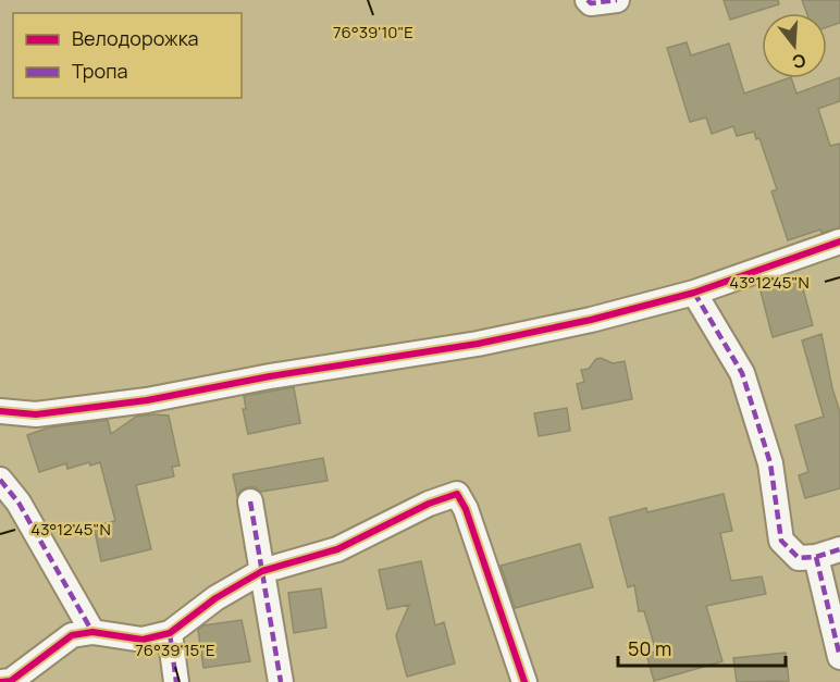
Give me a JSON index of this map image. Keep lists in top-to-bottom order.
{
  "legend": ["Велодорожка", "Тропа"],
  "scale_bar": "50 m",
  "north": "bottom",
  "coordinates": ["76°39'10\"E", "43°12'45\"N", "76°39'15\"E"]
}
